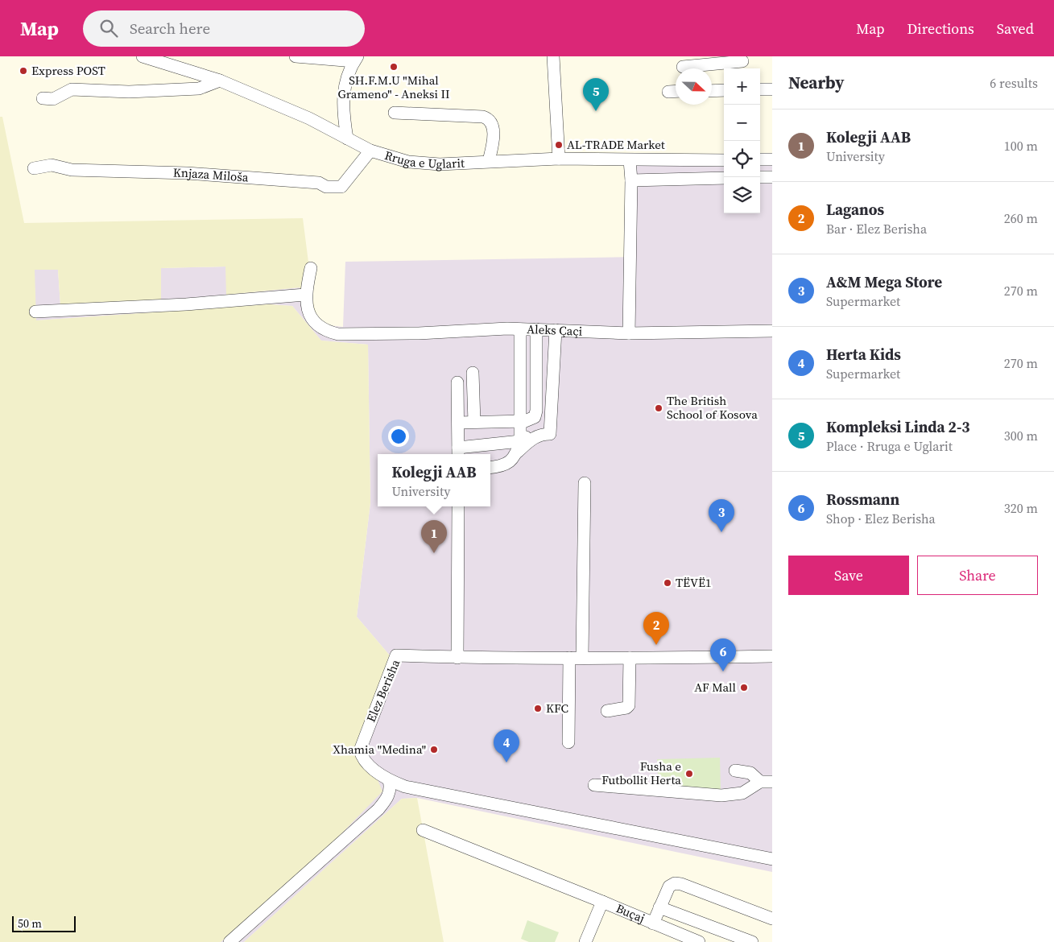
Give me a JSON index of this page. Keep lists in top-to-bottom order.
{
  "streets": {
    "street": [
      "Rruga e Uglarit",
      "Knjaza Miloša",
      "Aleks Çaçi",
      "Elez Berisha",
      "Buçaj"
    ]
  },
  "crossings": [
    ["Rruga e Uglarit", "Knjaza Miloša"]
  ],
  "places": [
    "SH.F.M.U \"Mihal Grameno\" - Aneksi II",
    "Express POST",
    "AL-TRADE Market",
    "The British School of Kosova",
    "TËVË1",
    "AF Mall",
    "KFC",
    "Xhamia \"Medina\"",
    "Fusha e Futbollit Herta"
  ],
  "scale_bar": "50 m",
  "north": "right",
  "page": {
    "header": "Map",
    "search": "Search here",
    "nav": ["Map", "Directions", "Saved"],
    "heading": ["Nearby", "6 results"],
    "map_buttons": ["+", "−"],
    "pins": [
      "5",
      "3",
      "1",
      "2",
      "6",
      "4"
    ],
    "list": [
      {
        "mark": "1",
        "name": "Kolegji AAB",
        "note": "University",
        "value": "100 m"
      },
      {
        "mark": "2",
        "name": "Laganos",
        "note": "Bar · Elez Berisha",
        "value": "260 m"
      },
      {
        "mark": "3",
        "name": "A&M Mega Store",
        "note": "Supermarket",
        "value": "270 m"
      },
      {
        "mark": "4",
        "name": "Herta Kids",
        "note": "Supermarket",
        "value": "270 m"
      },
      {
        "mark": "5",
        "name": "Kompleksi Linda 2-3",
        "note": "Place · Rruga e Uglarit",
        "value": "300 m"
      },
      {
        "mark": "6",
        "name": "Rossmann",
        "note": "Shop · Elez Berisha",
        "value": "320 m"
      }
    ],
    "popup": ["Kolegji AAB", "University"],
    "buttons": ["Save", "Share"],
    "scale": "50 m"
  }
}
